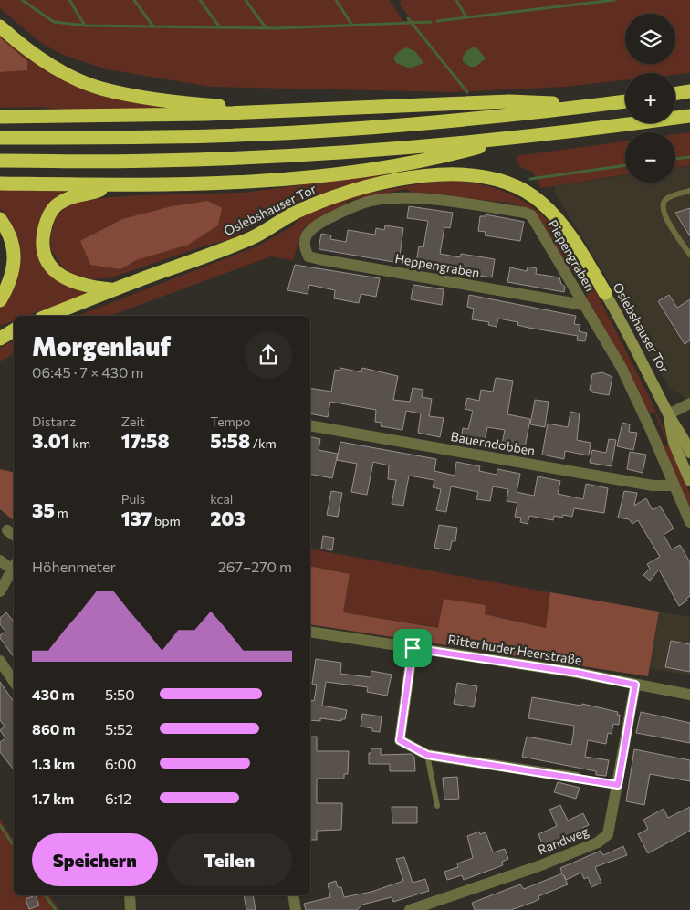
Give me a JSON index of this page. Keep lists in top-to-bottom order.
{
  "streets": {
    "highway": ["Oslebshauser Tor"],
    "street": [
      "Piepengraben",
      "Heppengraben",
      "Bauerndobben",
      "Ritterhuder Heerstraße",
      "Randweg"
    ]
  },
  "crossings": [
    ["Piepengraben", "Heppengraben"],
    ["Piepengraben", "Bauerndobben"],
    ["Ritterhuder Heerstraße", "Randweg"]
  ],
  "page": {
    "map_buttons": ["+", "−"],
    "heading": ["Morgenlauf", "06:45 · 7 × 430 m"],
    "stats": [
      ["Distanz", "3.01 km"],
      ["Zeit", "17:58"],
      ["Tempo", "5:58 /km"],
      ["35 m"],
      ["Puls", "137 bpm"],
      ["kcal", "203"]
    ],
    "chart": ["Höhenmeter", "267–270 m"],
    "list": [
      {
        "name": "430 m",
        "note": "5:50"
      },
      {
        "name": "860 m",
        "note": "5:52"
      },
      {
        "name": "1.3 km",
        "note": "6:00"
      },
      {
        "name": "1.7 km",
        "note": "6:12"
      }
    ],
    "buttons": ["Speichern", "Teilen"]
  }
}
